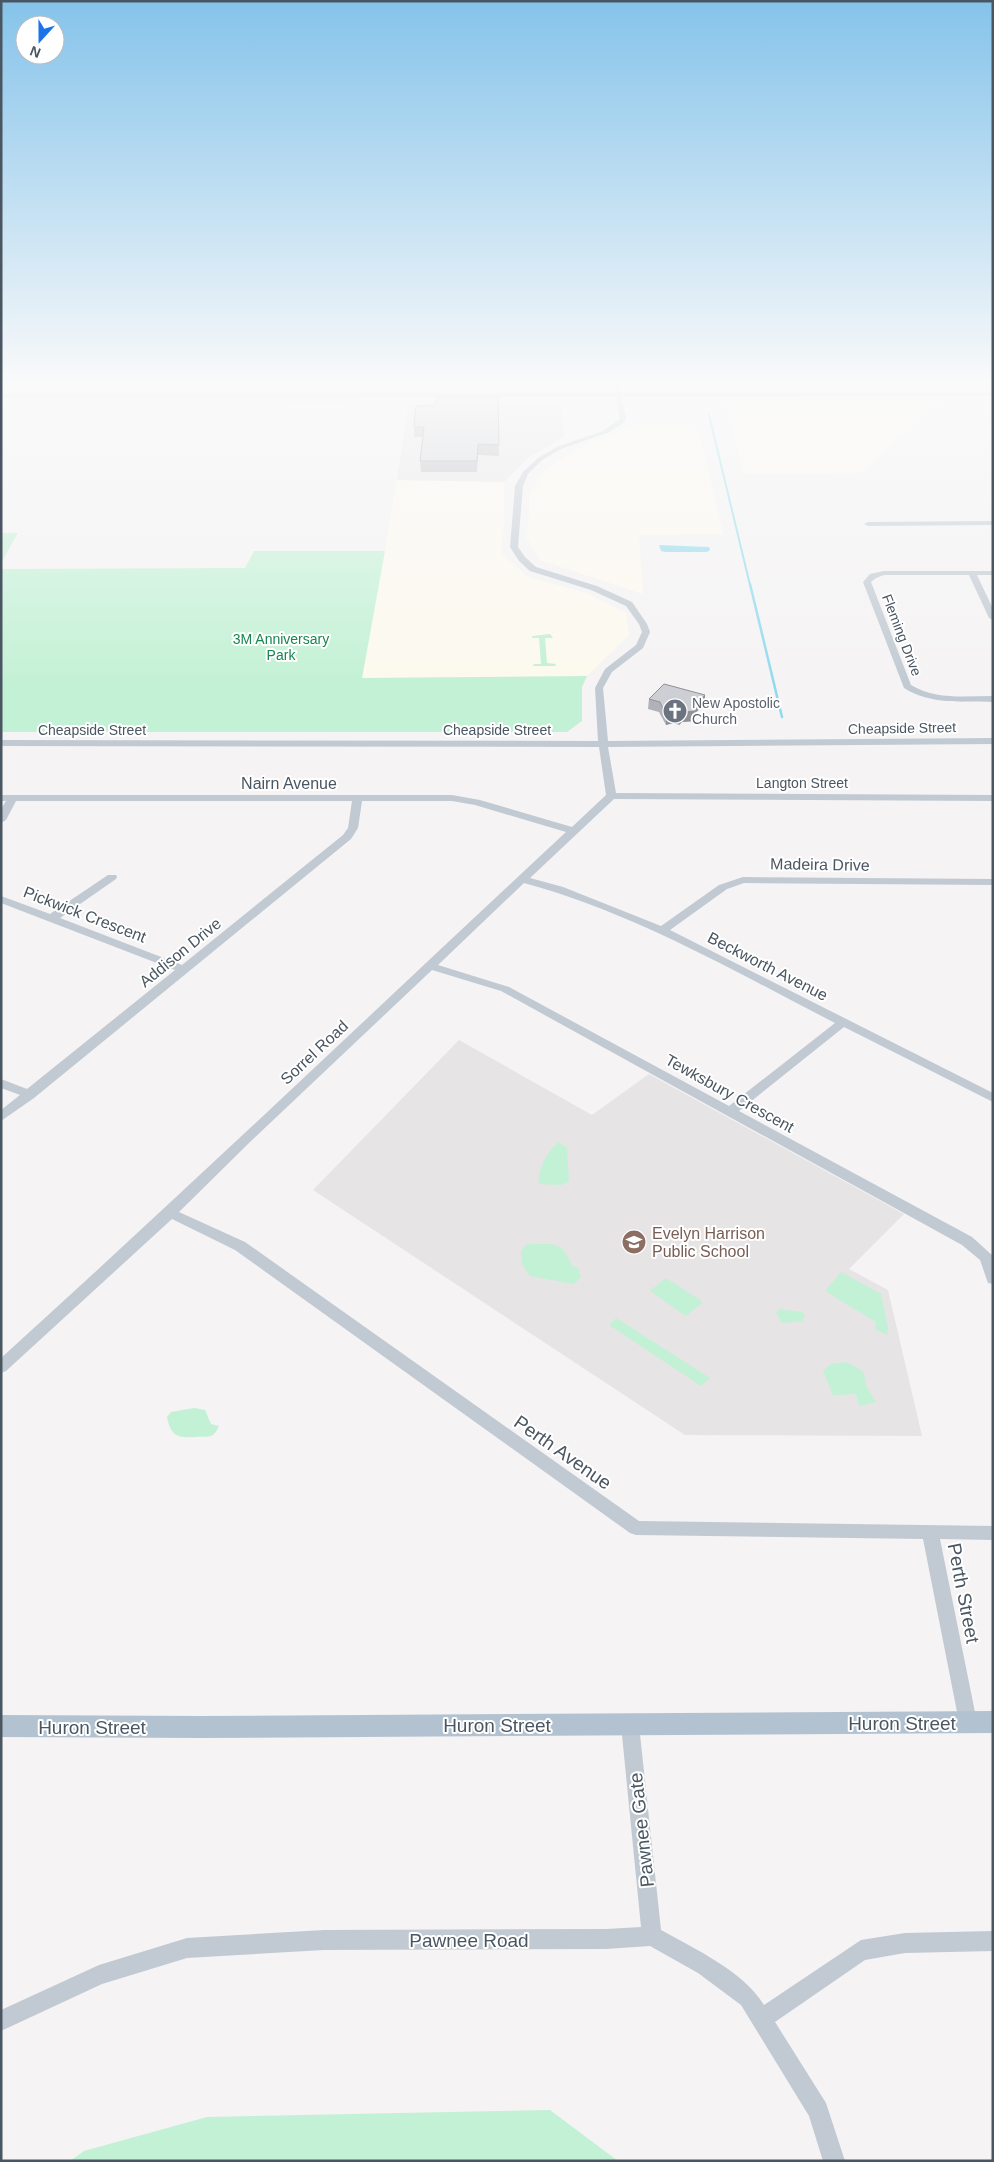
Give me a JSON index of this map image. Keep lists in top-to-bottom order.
{
  "streets": {
    "main road": ["Huron Street"],
    "street": [
      "Fleming Drive",
      "Cheapside Street",
      "Nairn Avenue",
      "Langton Street",
      "Madeira Drive",
      "Pickwick Crescent",
      "Addison Drive",
      "Beckworth Avenue",
      "Sorrel Road",
      "Tewksbury Crescent",
      "Perth Avenue",
      "Perth Street",
      "Pawnee Gate",
      "Pawnee Road"
    ]
  },
  "crossings": [
    ["Nairn Avenue", "Addison Drive"],
    ["Nairn Avenue", "Sorrel Road"],
    ["Langton Street", "Sorrel Road"],
    ["Madeira Drive", "Beckworth Avenue"],
    ["Pickwick Crescent", "Addison Drive"],
    ["Beckworth Avenue", "Sorrel Road"],
    ["Sorrel Road", "Tewksbury Crescent"],
    ["Sorrel Road", "Perth Avenue"],
    ["Perth Avenue", "Perth Street"],
    ["Perth Street", "Huron Street"],
    ["Huron Street", "Pawnee Gate"],
    ["Pawnee Gate", "Pawnee Road"]
  ],
  "parks": ["3M Anniversary Park"],
  "places": {
    "church": ["New Apostolic Church"],
    "school or university": ["Evelyn Harrison Public School"]
  },
  "north": "bottom"
}
